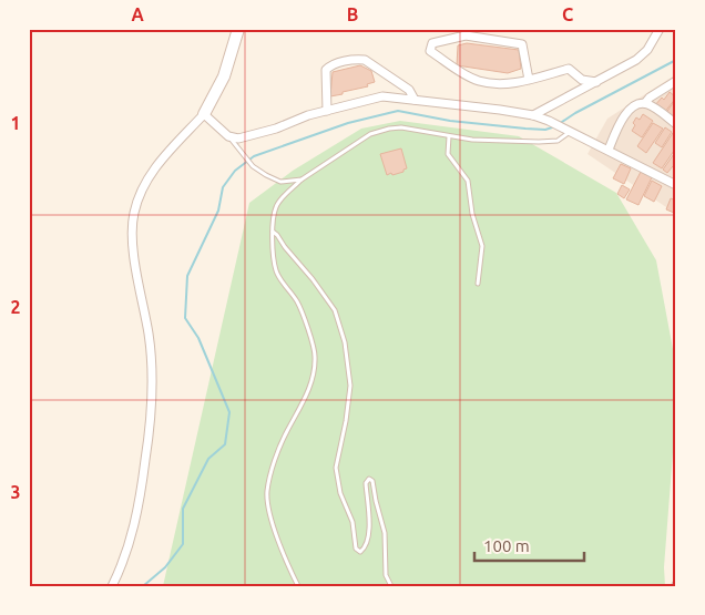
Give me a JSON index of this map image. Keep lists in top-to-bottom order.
{
  "scale_bar": "100 m",
  "grid": {
    "columns": ["A", "B", "C"],
    "rows": ["1", "2", "3"]
  }
}
